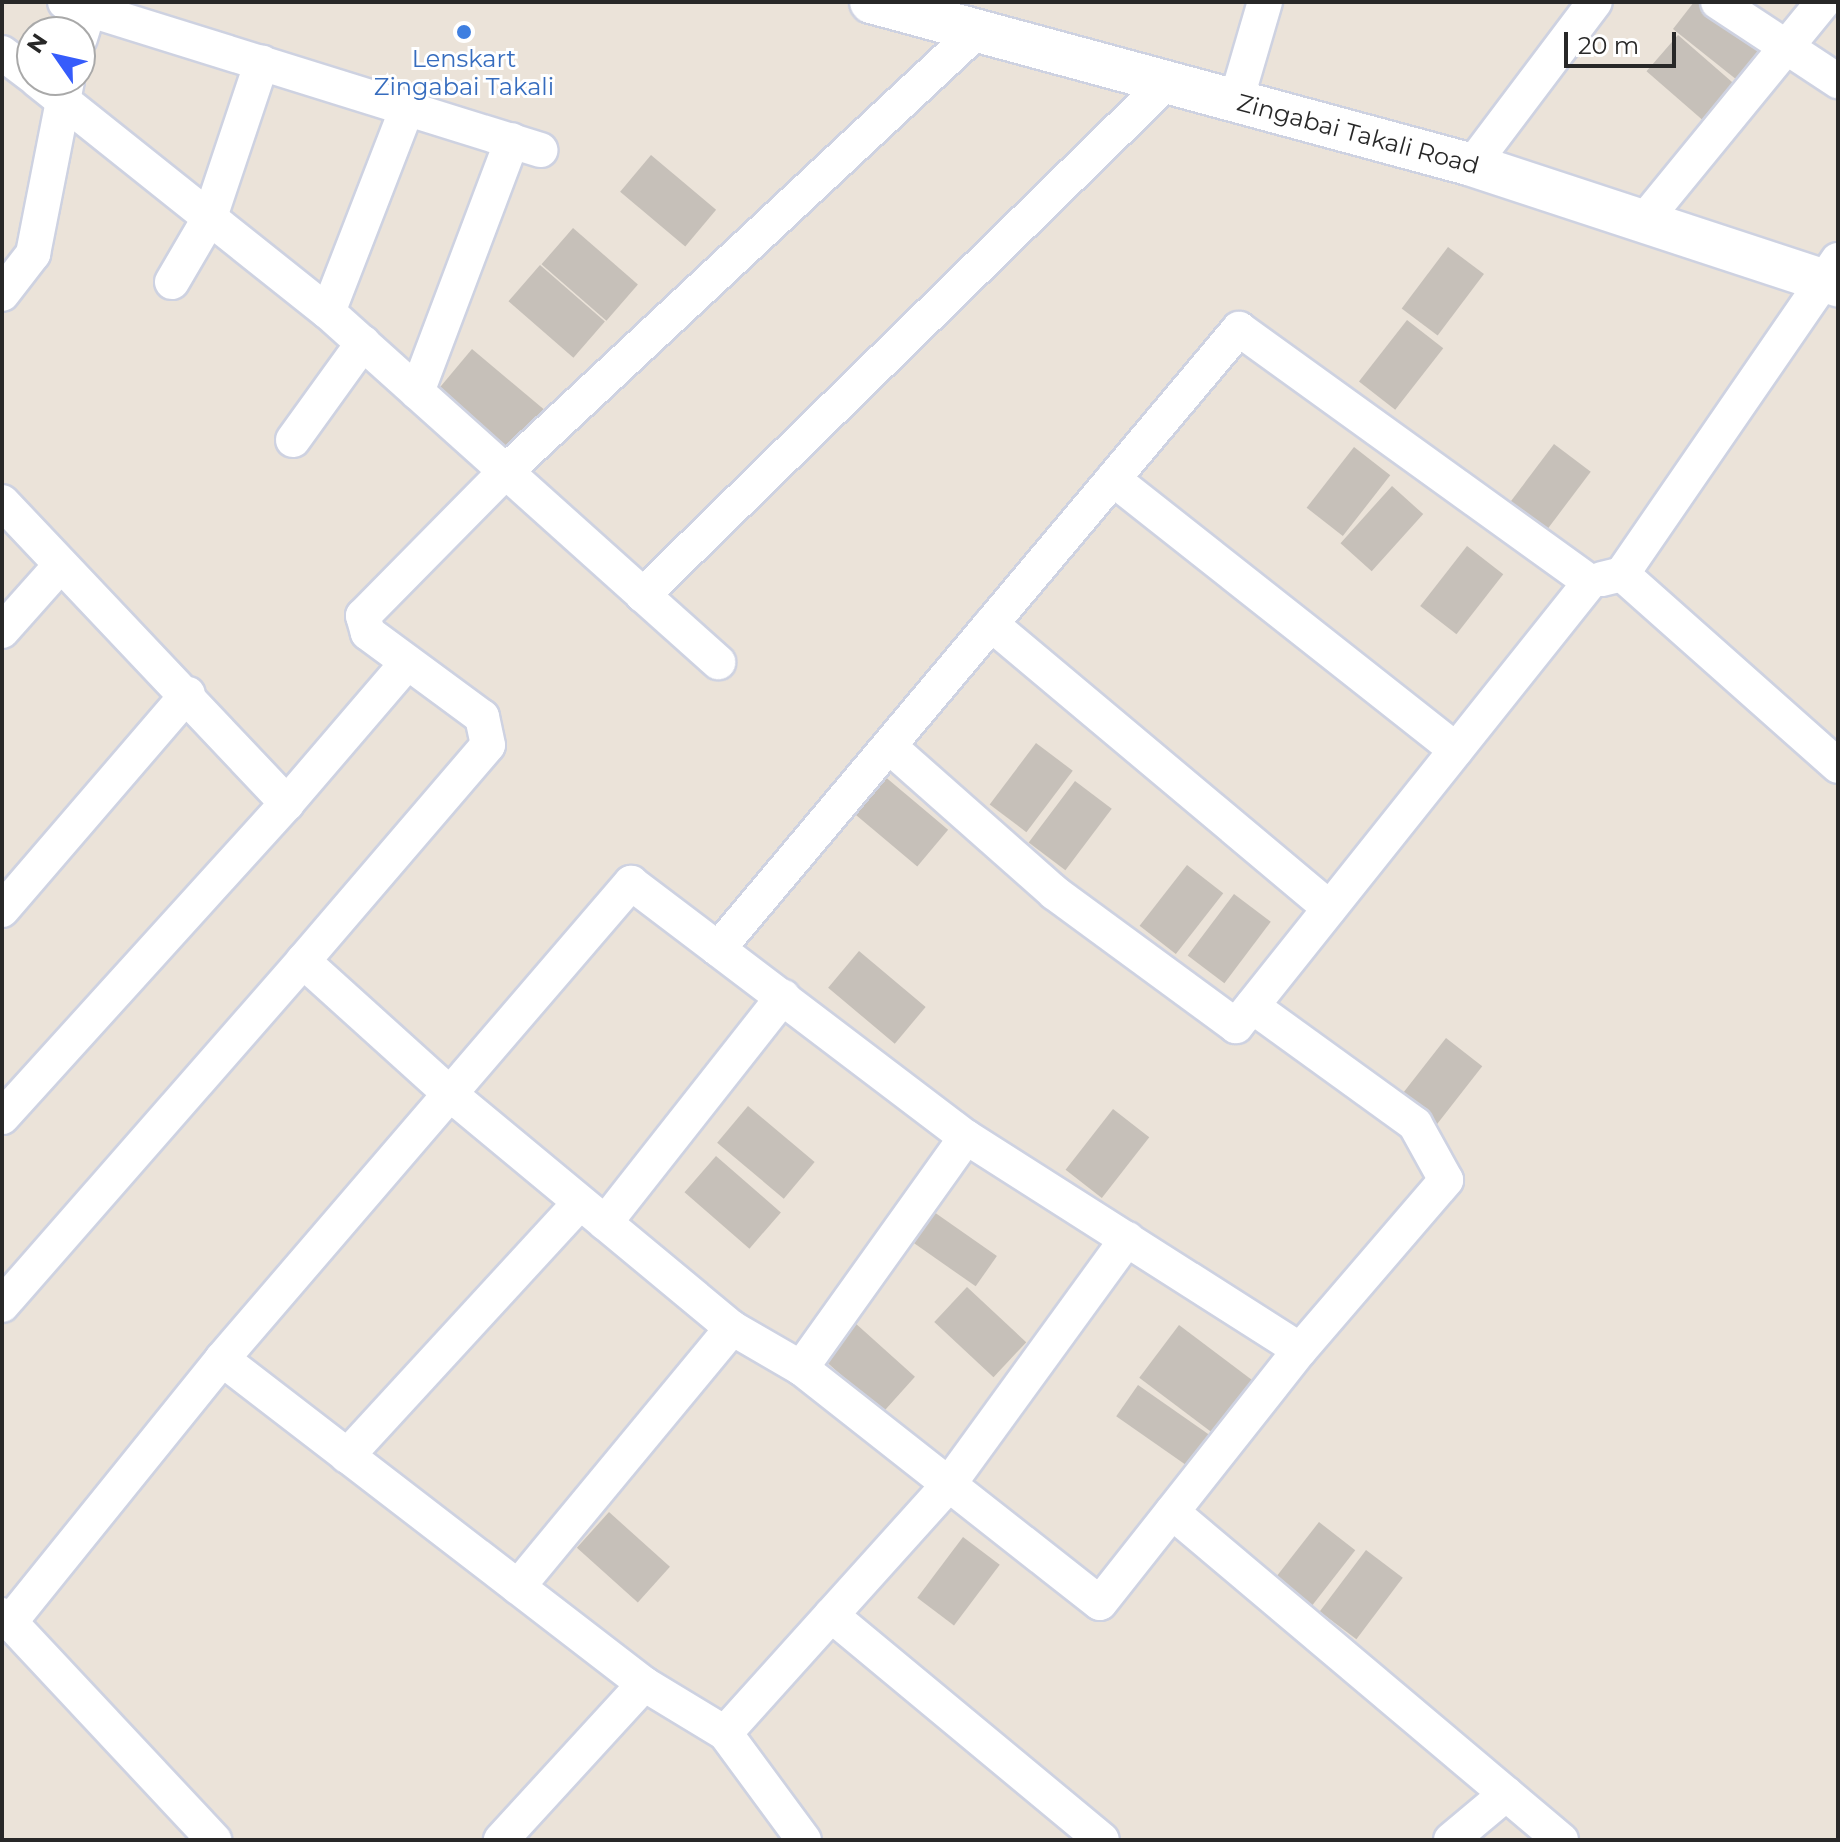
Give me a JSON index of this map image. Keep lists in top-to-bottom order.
{
  "streets": {
    "street": ["Zingabai Takali Road"]
  },
  "places": ["Lenskart Zingabai Takali"],
  "scale_bar": "20 m",
  "north": "top left"
}
